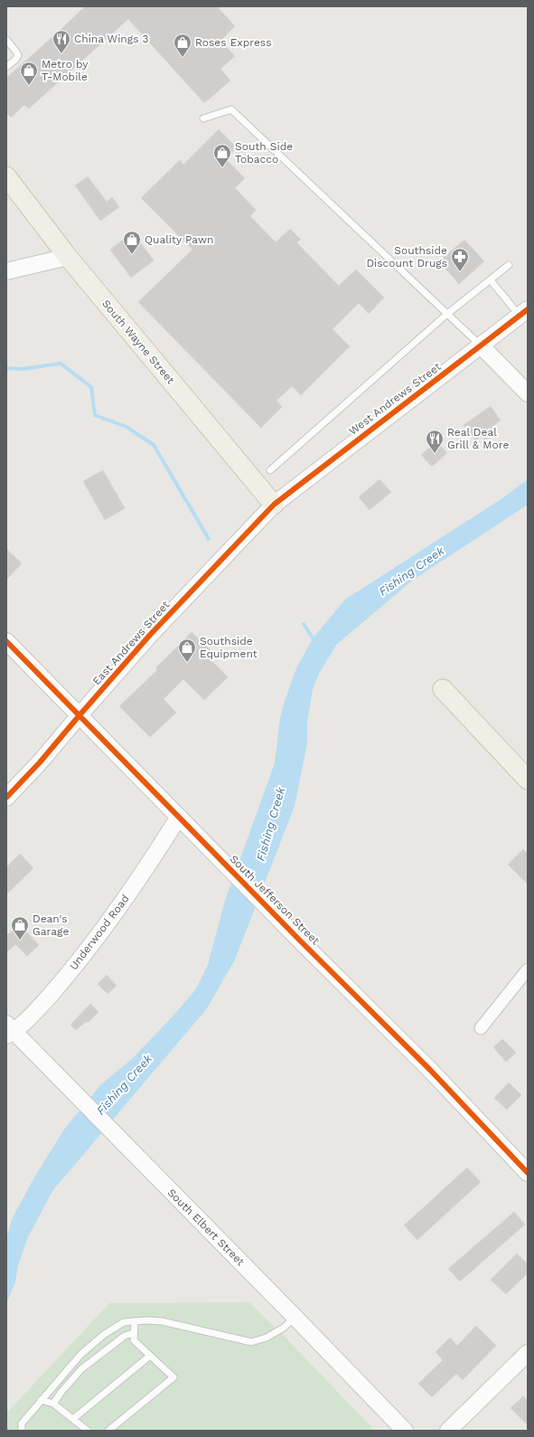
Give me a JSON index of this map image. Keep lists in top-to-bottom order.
{
  "streets": {
    "main road": ["South Wayne Street"],
    "street": [
      "West Andrews Street",
      "East Andrews Street",
      "South Jefferson Street",
      "Underwood Road",
      "South Elbert Street"
    ]
  },
  "crossings": [
    ["South Wayne Street", "West Andrews Street"],
    ["South Wayne Street", "East Andrews Street"],
    ["West Andrews Street", "East Andrews Street"],
    ["East Andrews Street", "South Jefferson Street"],
    ["South Jefferson Street", "Underwood Road"],
    ["Underwood Road", "South Elbert Street"]
  ],
  "water": ["Fishing Creek"],
  "places": {
    "restaurant": ["China Wings 3", "Real Deal Grill & More"],
    "shop": [
      "Roses Express",
      "Metro by T-Mobile",
      "South Side Tobacco",
      "Quality Pawn",
      "Southside Equipment",
      "Dean's Garage"
    ],
    "pharmacy": ["Southside Discount Drugs"]
  }
}
